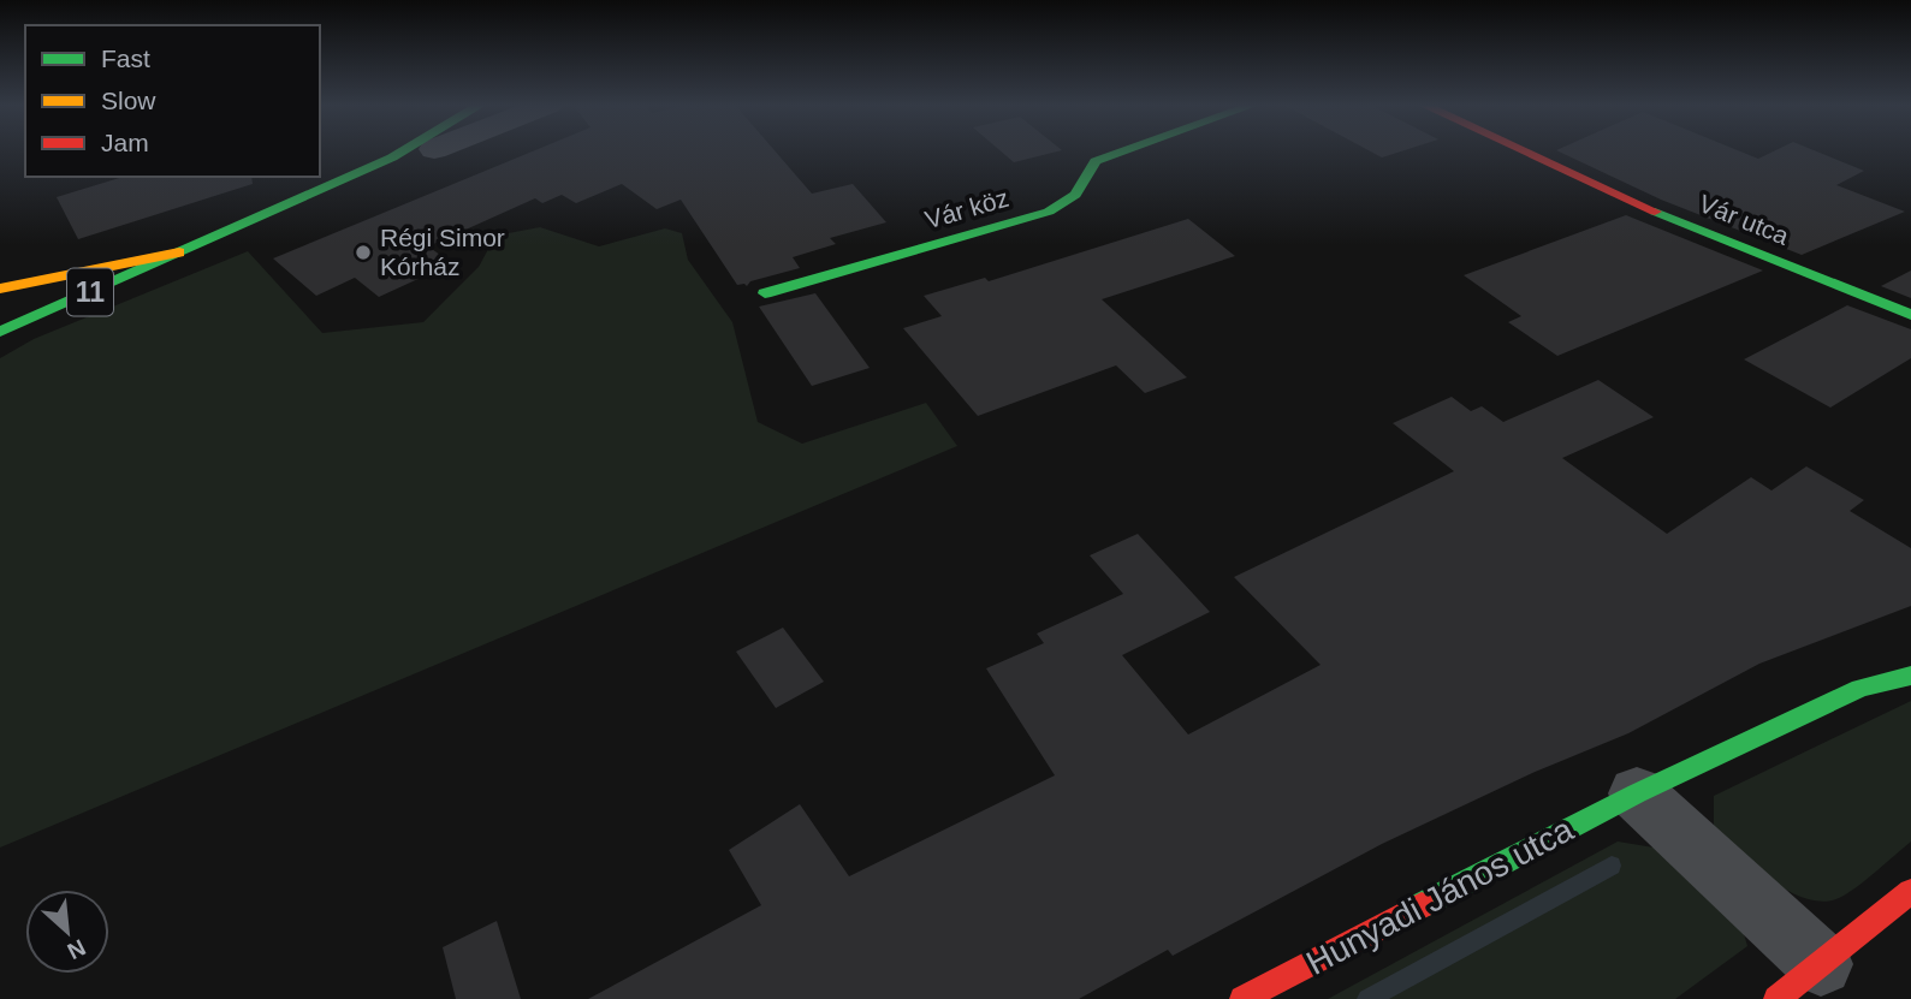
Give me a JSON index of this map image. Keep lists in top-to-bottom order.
{
  "streets": {
    "street": [
      "Vár köz",
      "Vár utca",
      "11",
      "Hunyadi János utca"
    ]
  },
  "places": ["Régi Simor Kórház"],
  "legend": ["Fast", "Slow", "Jam"],
  "north": "bottom right"
}
